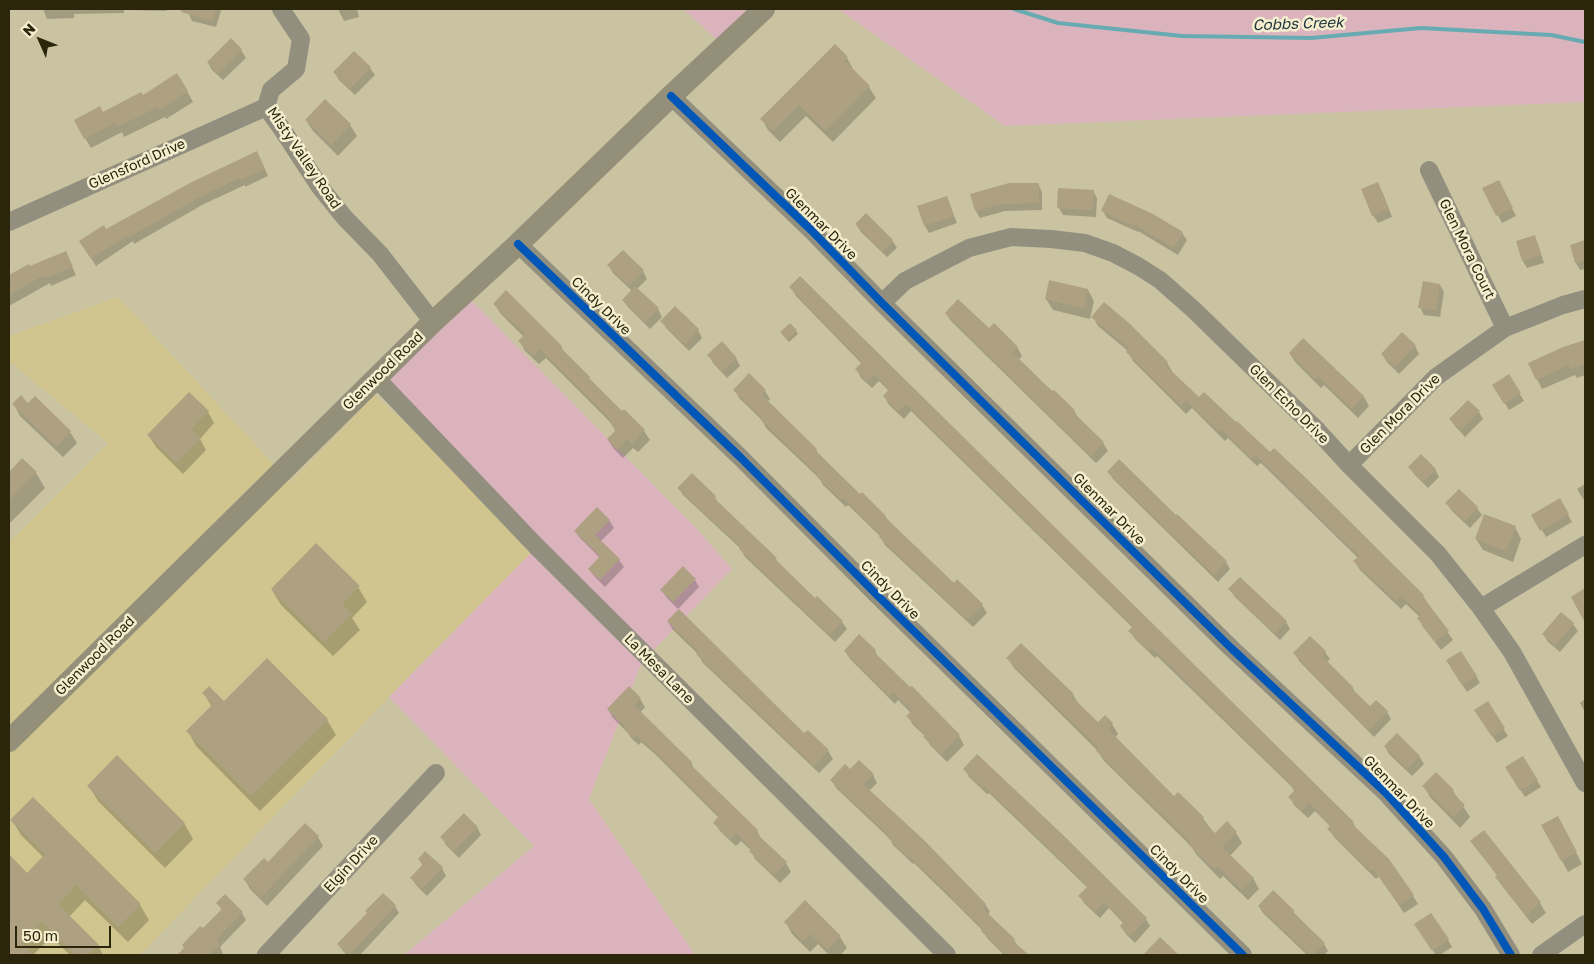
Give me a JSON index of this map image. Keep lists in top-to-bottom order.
{
  "streets": {
    "main road": ["Glenwood Road"],
    "street": [
      "Misty Valley Road",
      "Glensford Drive",
      "Glenmar Drive",
      "Glen Mora Court",
      "Cindy Drive",
      "Glen Echo Drive",
      "Glen Mora Drive",
      "La Mesa Lane",
      "Elgin Drive"
    ]
  },
  "crossings": [
    ["Misty Valley Road", "Glensford Drive"],
    ["Misty Valley Road", "Glenwood Road"],
    ["Glenmar Drive", "Glenwood Road"],
    ["Glenmar Drive", "Glen Echo Drive"],
    ["Glen Mora Court", "Glen Mora Drive"],
    ["Cindy Drive", "Glenwood Road"],
    ["Glenwood Road", "La Mesa Lane"],
    ["Glen Echo Drive", "Glen Mora Drive"]
  ],
  "water": ["Cobbs Creek"],
  "scale_bar": "50 m",
  "north": "top left"
}
